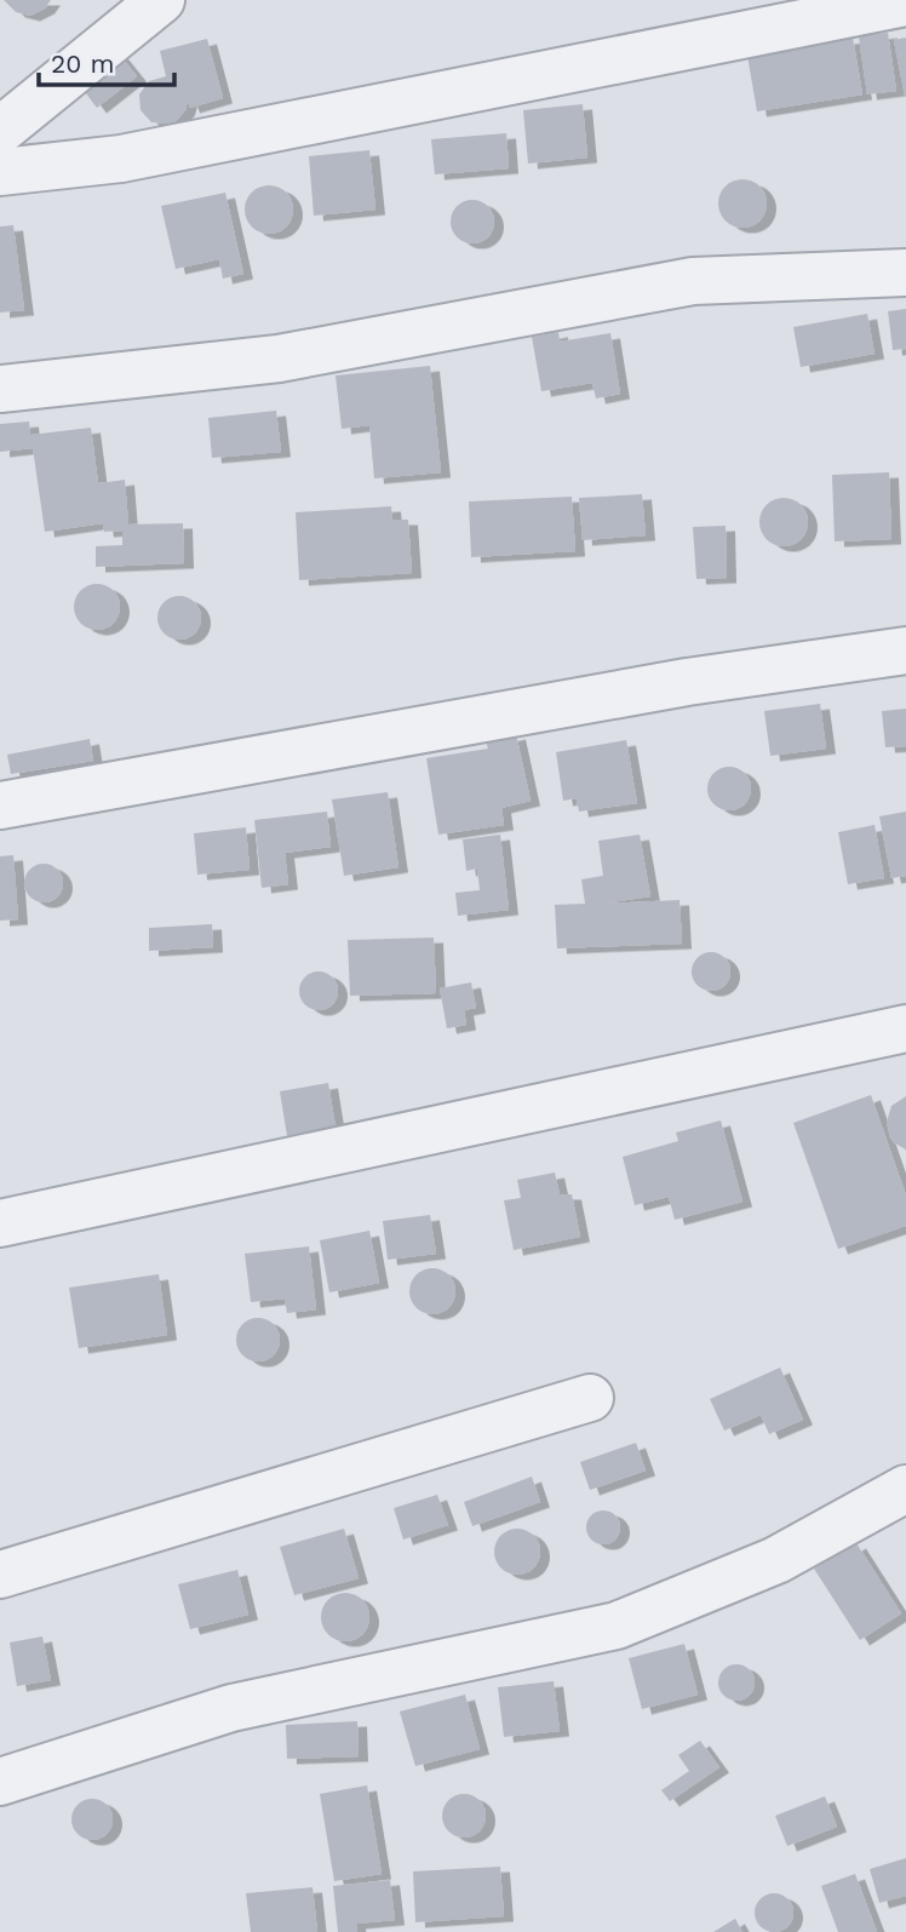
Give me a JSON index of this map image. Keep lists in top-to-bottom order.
{
  "scale_bar": "20 m"
}
